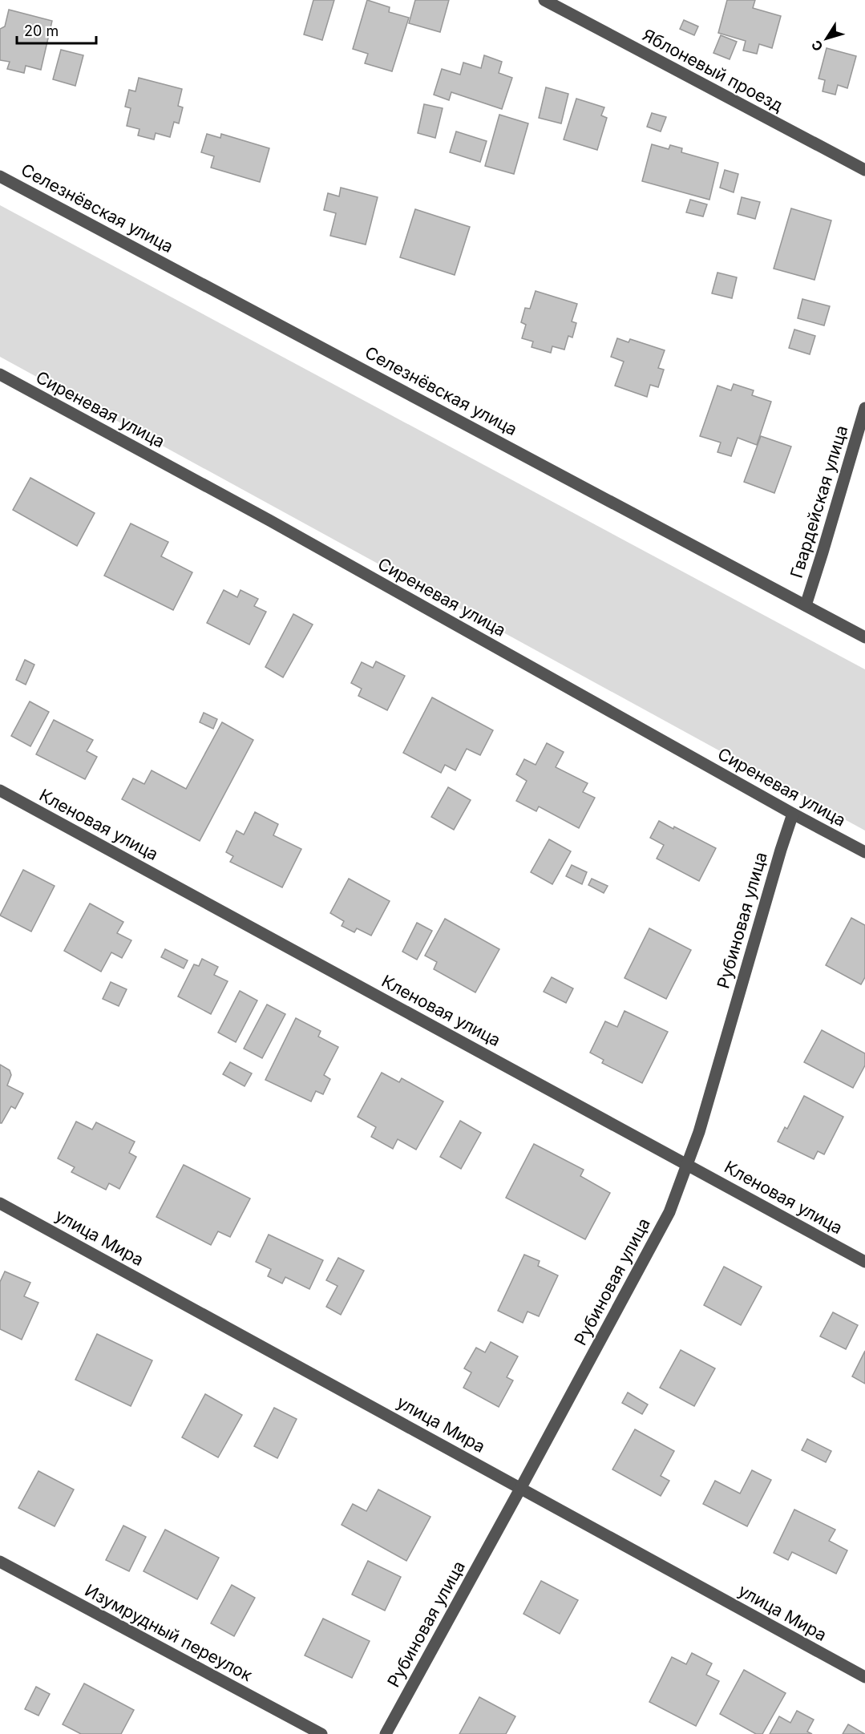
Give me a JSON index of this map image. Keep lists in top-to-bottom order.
{
  "streets": {
    "street": [
      "Яблоневый проезд",
      "Селезнёвская улица",
      "Сиреневая улица",
      "Гвардейская улица",
      "Кленовая улица",
      "Рубиновая улица",
      "улица Мира",
      "Изумрудный переулок"
    ]
  },
  "crossings": [
    ["Селезнёвская улица", "Гвардейская улица"],
    ["Сиреневая улица", "Рубиновая улица"],
    ["Кленовая улица", "Рубиновая улица"],
    ["Рубиновая улица", "улица Мира"]
  ],
  "scale_bar": "20 m",
  "north": "bottom left"
}
